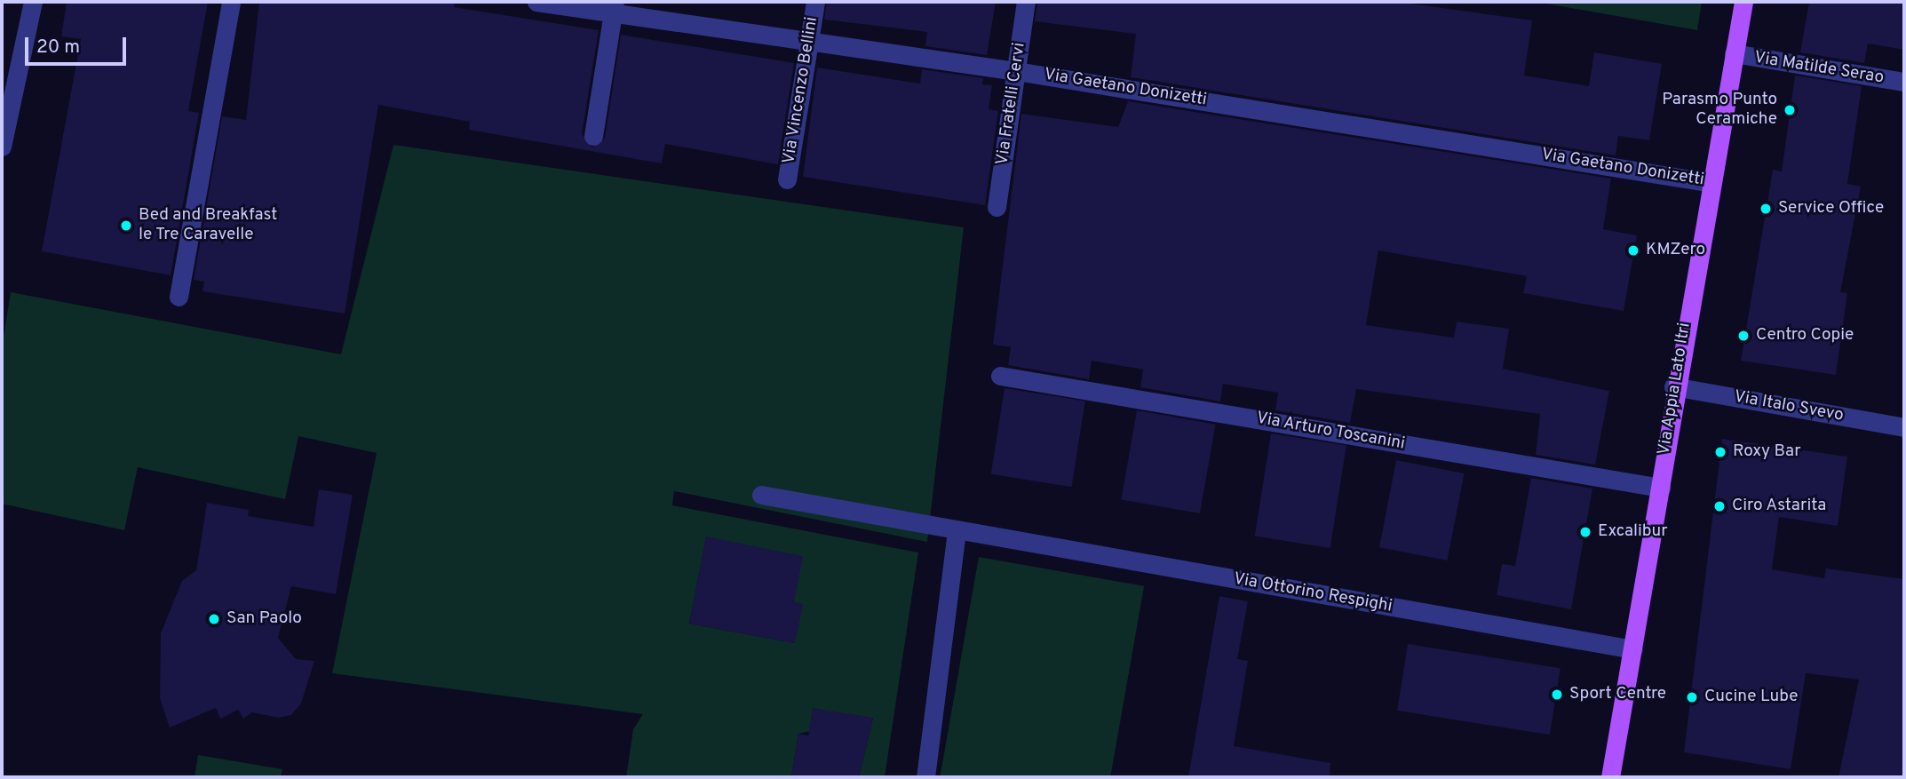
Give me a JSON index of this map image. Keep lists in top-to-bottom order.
{
  "streets": {
    "main road": ["Via Appia Lato Itri"],
    "street": [
      "Via Matilde Serao",
      "Via Gaetano Donizetti",
      "Via Vincenzo Bellini",
      "Via Fratelli Cervi",
      "Via Italo Svevo",
      "Via Arturo Toscanini",
      "Via Ottorino Respighi"
    ]
  },
  "crossings": [
    ["Via Matilde Serao", "Via Appia Lato Itri"],
    ["Via Gaetano Donizetti", "Via Vincenzo Bellini"],
    ["Via Gaetano Donizetti", "Via Fratelli Cervi"],
    ["Via Gaetano Donizetti", "Via Appia Lato Itri"],
    ["Via Appia Lato Itri", "Via Italo Svevo"],
    ["Via Appia Lato Itri", "Via Arturo Toscanini"],
    ["Via Appia Lato Itri", "Via Ottorino Respighi"]
  ],
  "places": [
    "Parasmo Punto Ceramiche",
    "Service Office",
    "Bed and Breakfast le Tre Caravelle",
    "KMZero",
    "Centro Copie",
    "Roxy Bar",
    "Ciro Astarita",
    "Excalibur",
    "San Paolo",
    "Sport Centre",
    "Cucine Lube"
  ],
  "scale_bar": "20 m"
}
